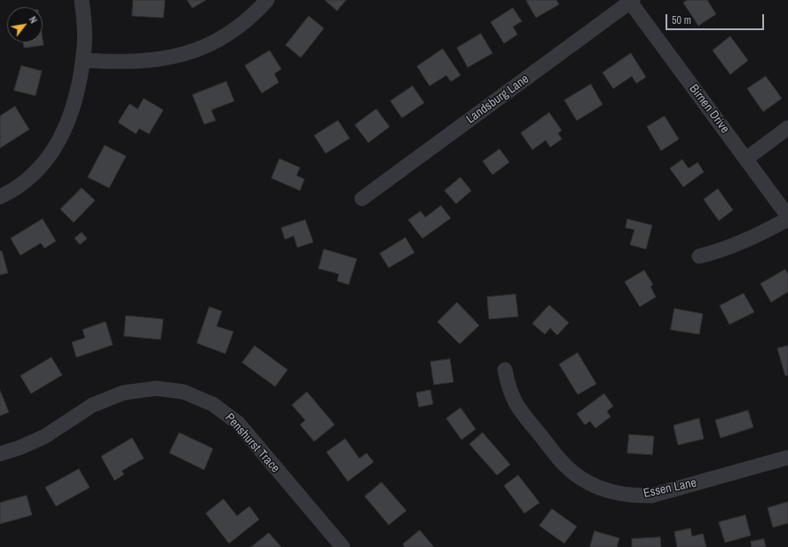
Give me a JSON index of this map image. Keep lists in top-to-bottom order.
{
  "streets": {
    "street": [
      "Landsburg Lane",
      "Birnen Drive",
      "Penshurst Trace",
      "Essen Lane"
    ]
  },
  "crossings": [
    ["Landsburg Lane", "Birnen Drive"]
  ],
  "scale_bar": "50 m",
  "north": "top right"
}
